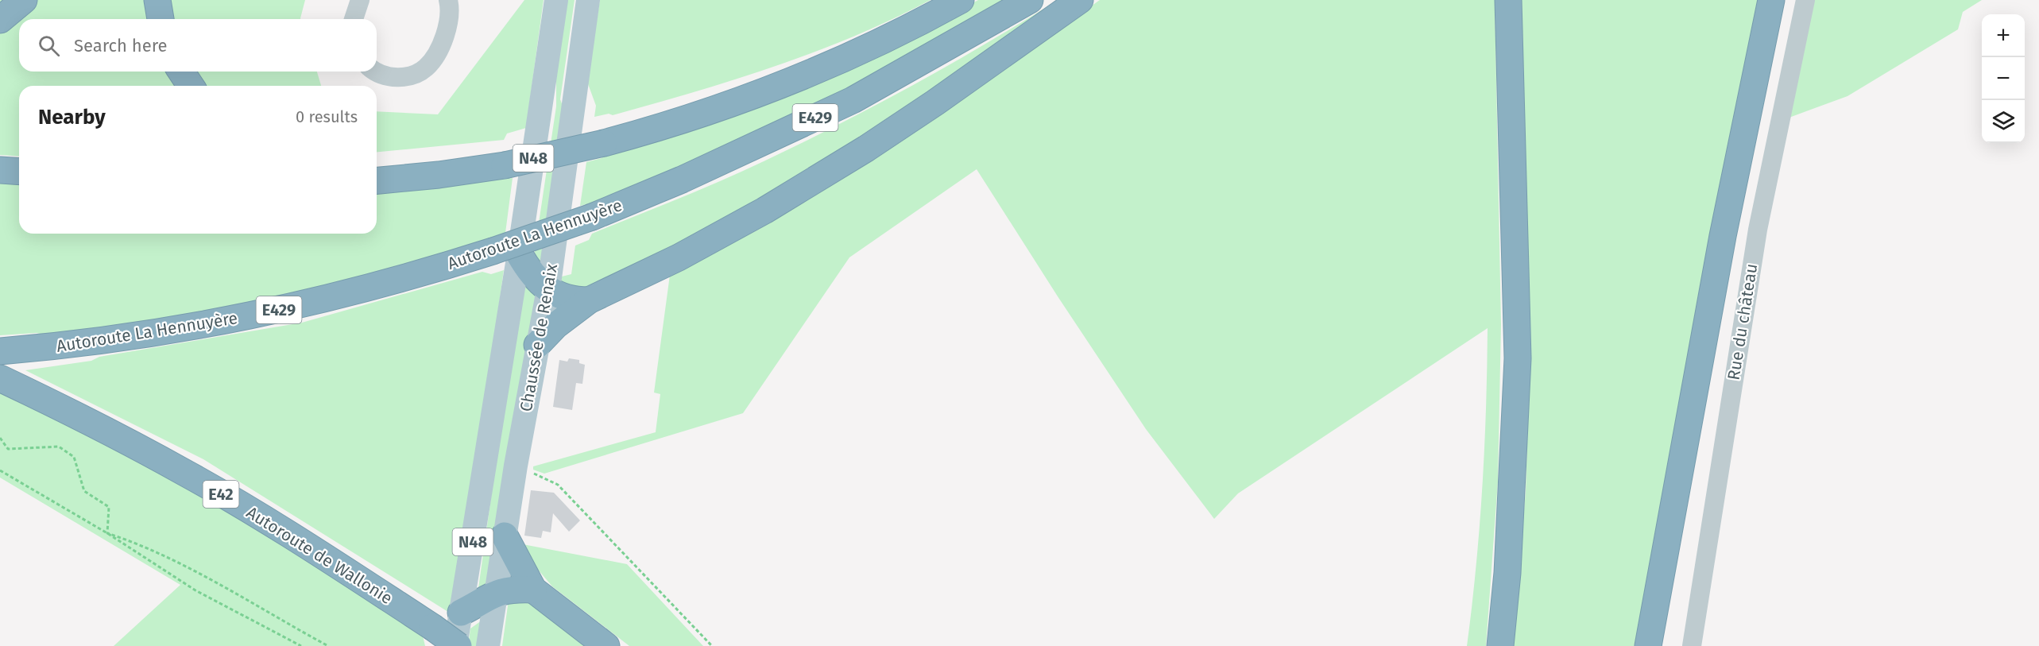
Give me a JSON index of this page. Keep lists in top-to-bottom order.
{
  "streets": {
    "highway": [
      "E429",
      "Autoroute La Hennuyère",
      "E42",
      "Autoroute de Wallonie"
    ],
    "main road": ["N48", "Chaussée de Renaix"],
    "street": ["Rue du château"]
  },
  "crossings": [
    ["Chaussée de Renaix", "Autoroute de Wallonie"]
  ],
  "page": {
    "map_buttons": ["+", "−"],
    "search": "Search here",
    "heading": ["Nearby", "0 results"]
  }
}
